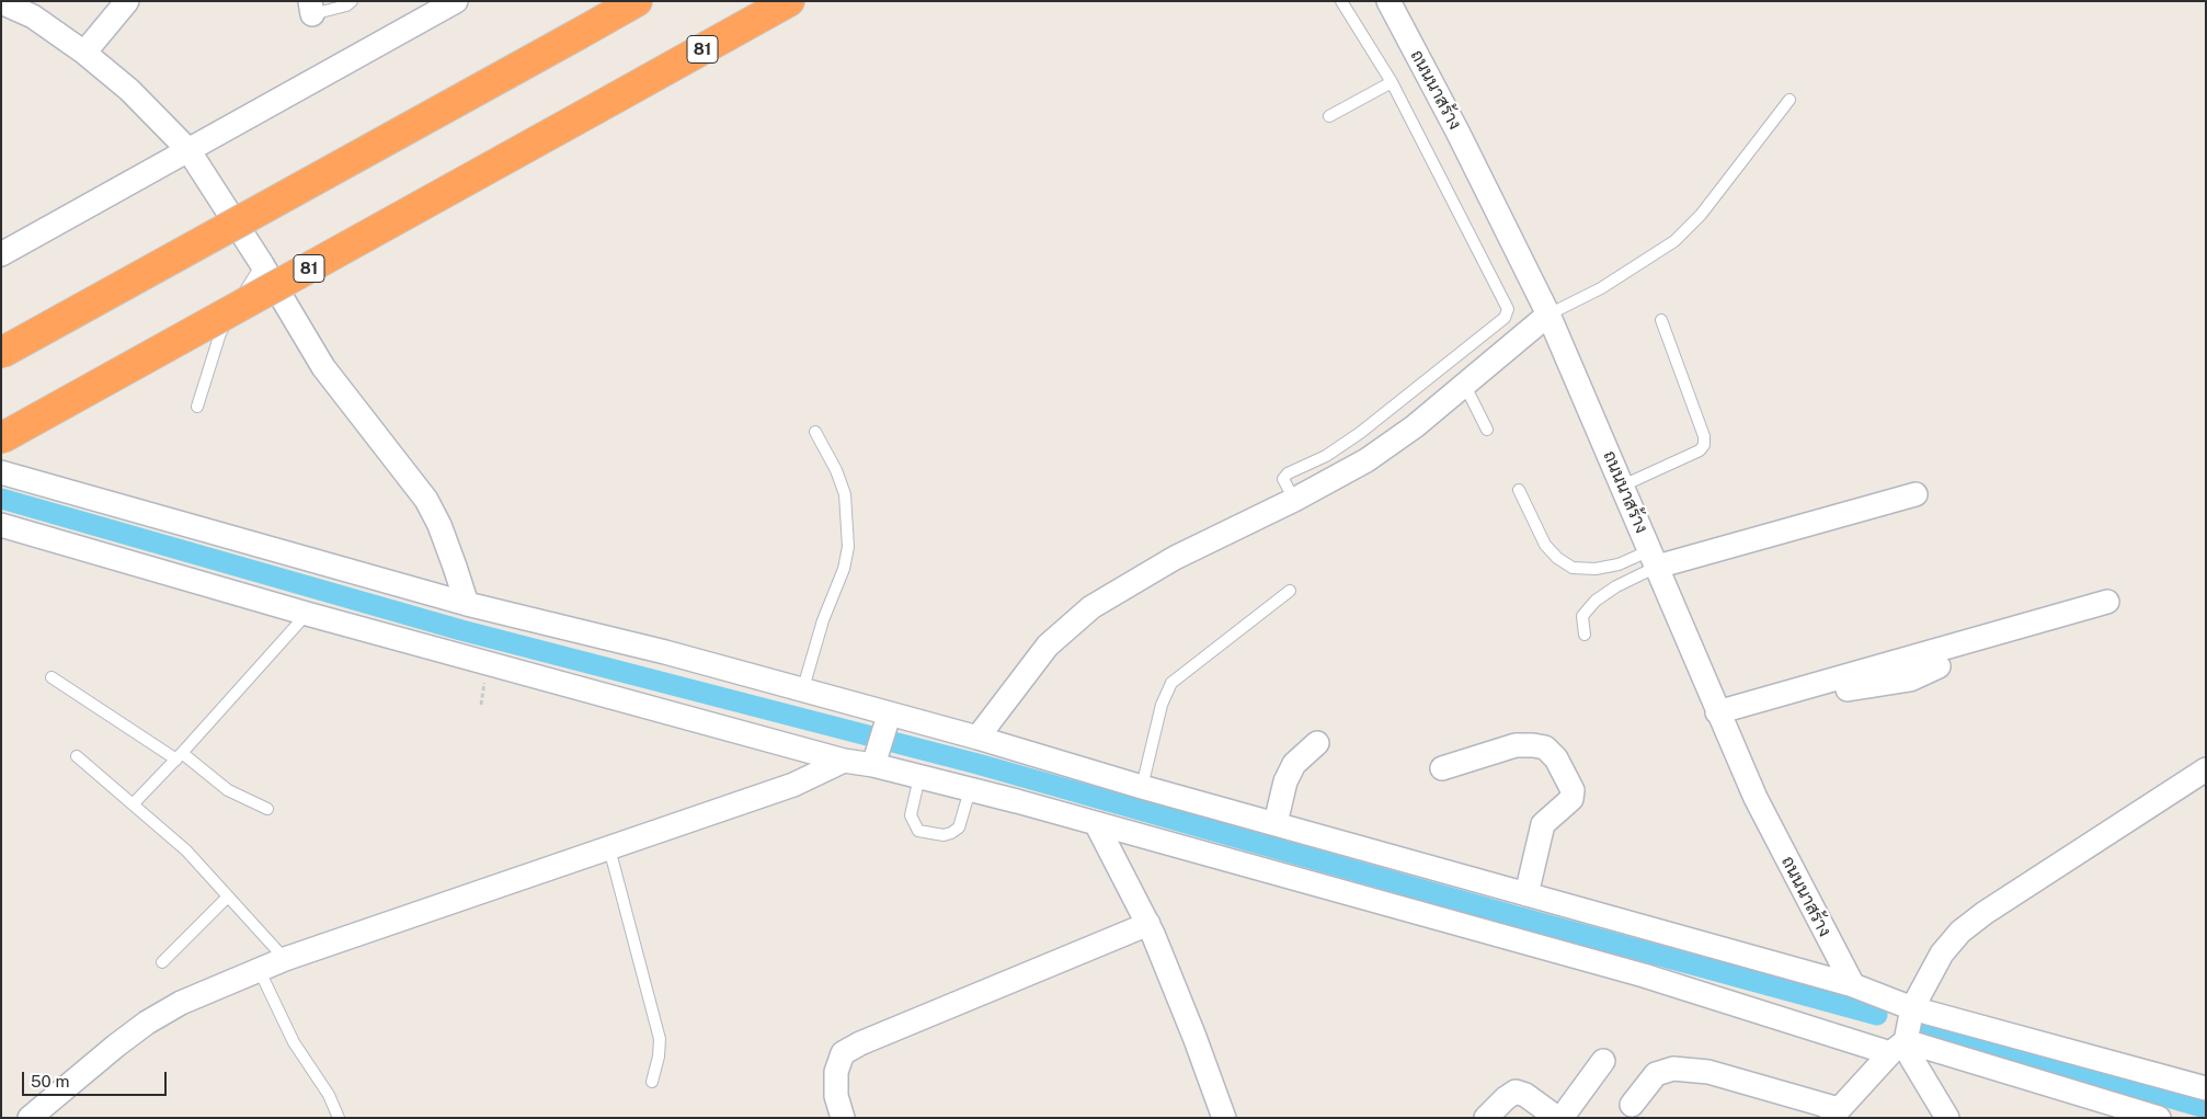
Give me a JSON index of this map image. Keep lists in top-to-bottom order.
{
  "streets": {
    "highway": ["81"],
    "street": ["ถนนนาสร้าง"]
  },
  "scale_bar": "50 m"
}
